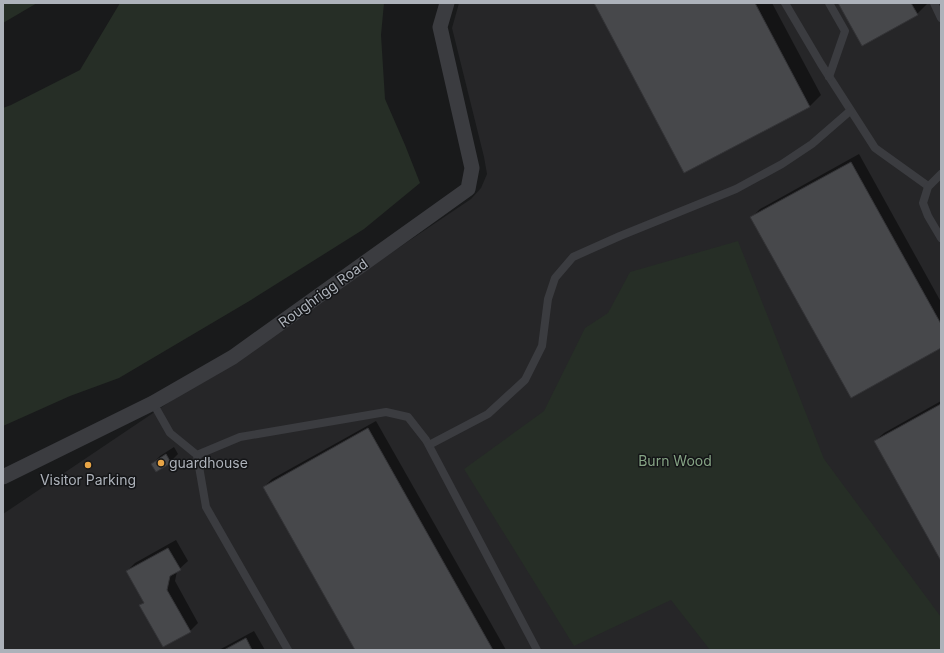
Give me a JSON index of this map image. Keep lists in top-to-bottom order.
{
  "streets": {
    "street": ["Roughrigg Road"]
  },
  "parks": ["Burn Wood"],
  "places": ["guardhouse", "Visitor Parking"]
}
